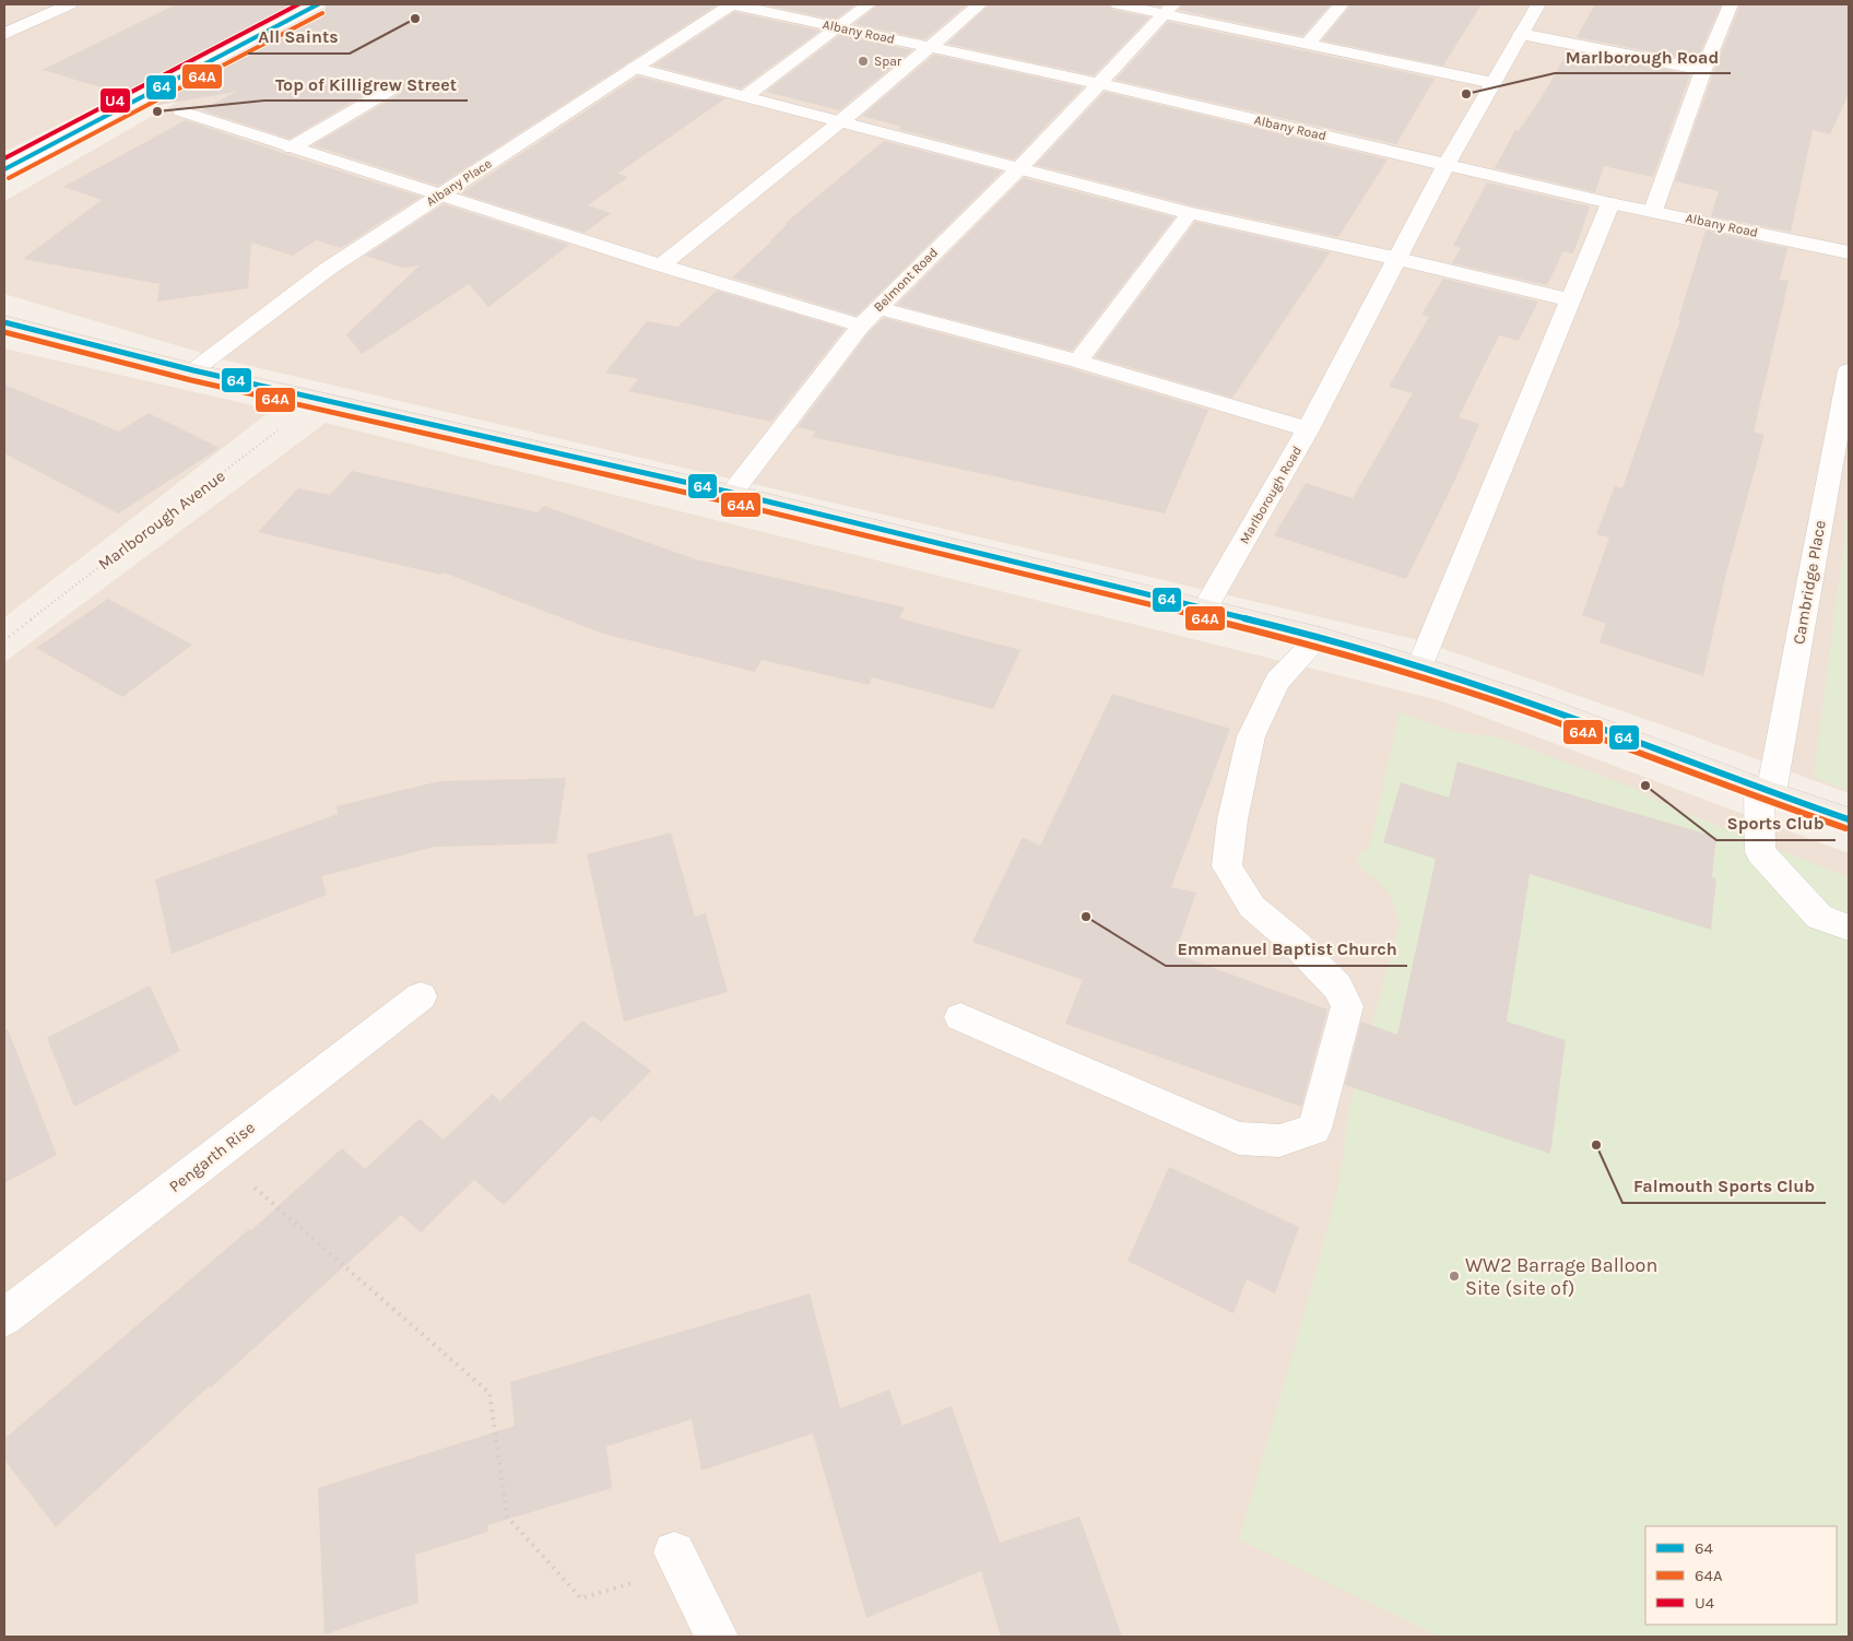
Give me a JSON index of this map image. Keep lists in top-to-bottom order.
{
  "streets": {
    "street": [
      "Albany Road",
      "Albany Place",
      "Belmont Road",
      "Marlborough Road",
      "Cambridge Place",
      "Pengarth Rise"
    ],
    "path": ["Marlborough Avenue"]
  },
  "crossings": [
    ["Albany Road", "Albany Place"],
    ["Albany Road", "Belmont Road"],
    ["Albany Road", "Marlborough Road"]
  ],
  "places": [
    "All Saints",
    "Spar",
    "Marlborough Road",
    "Top of Killigrew Street",
    "Sports Club",
    "Emmanuel Baptist Church",
    "Falmouth Sports Club",
    "WW2 Barrage Balloon Site (site of)"
  ],
  "lines": ["transit line 64", "transit line U4", "transit line 64A"],
  "legend": ["64", "64A", "U4"]
}
